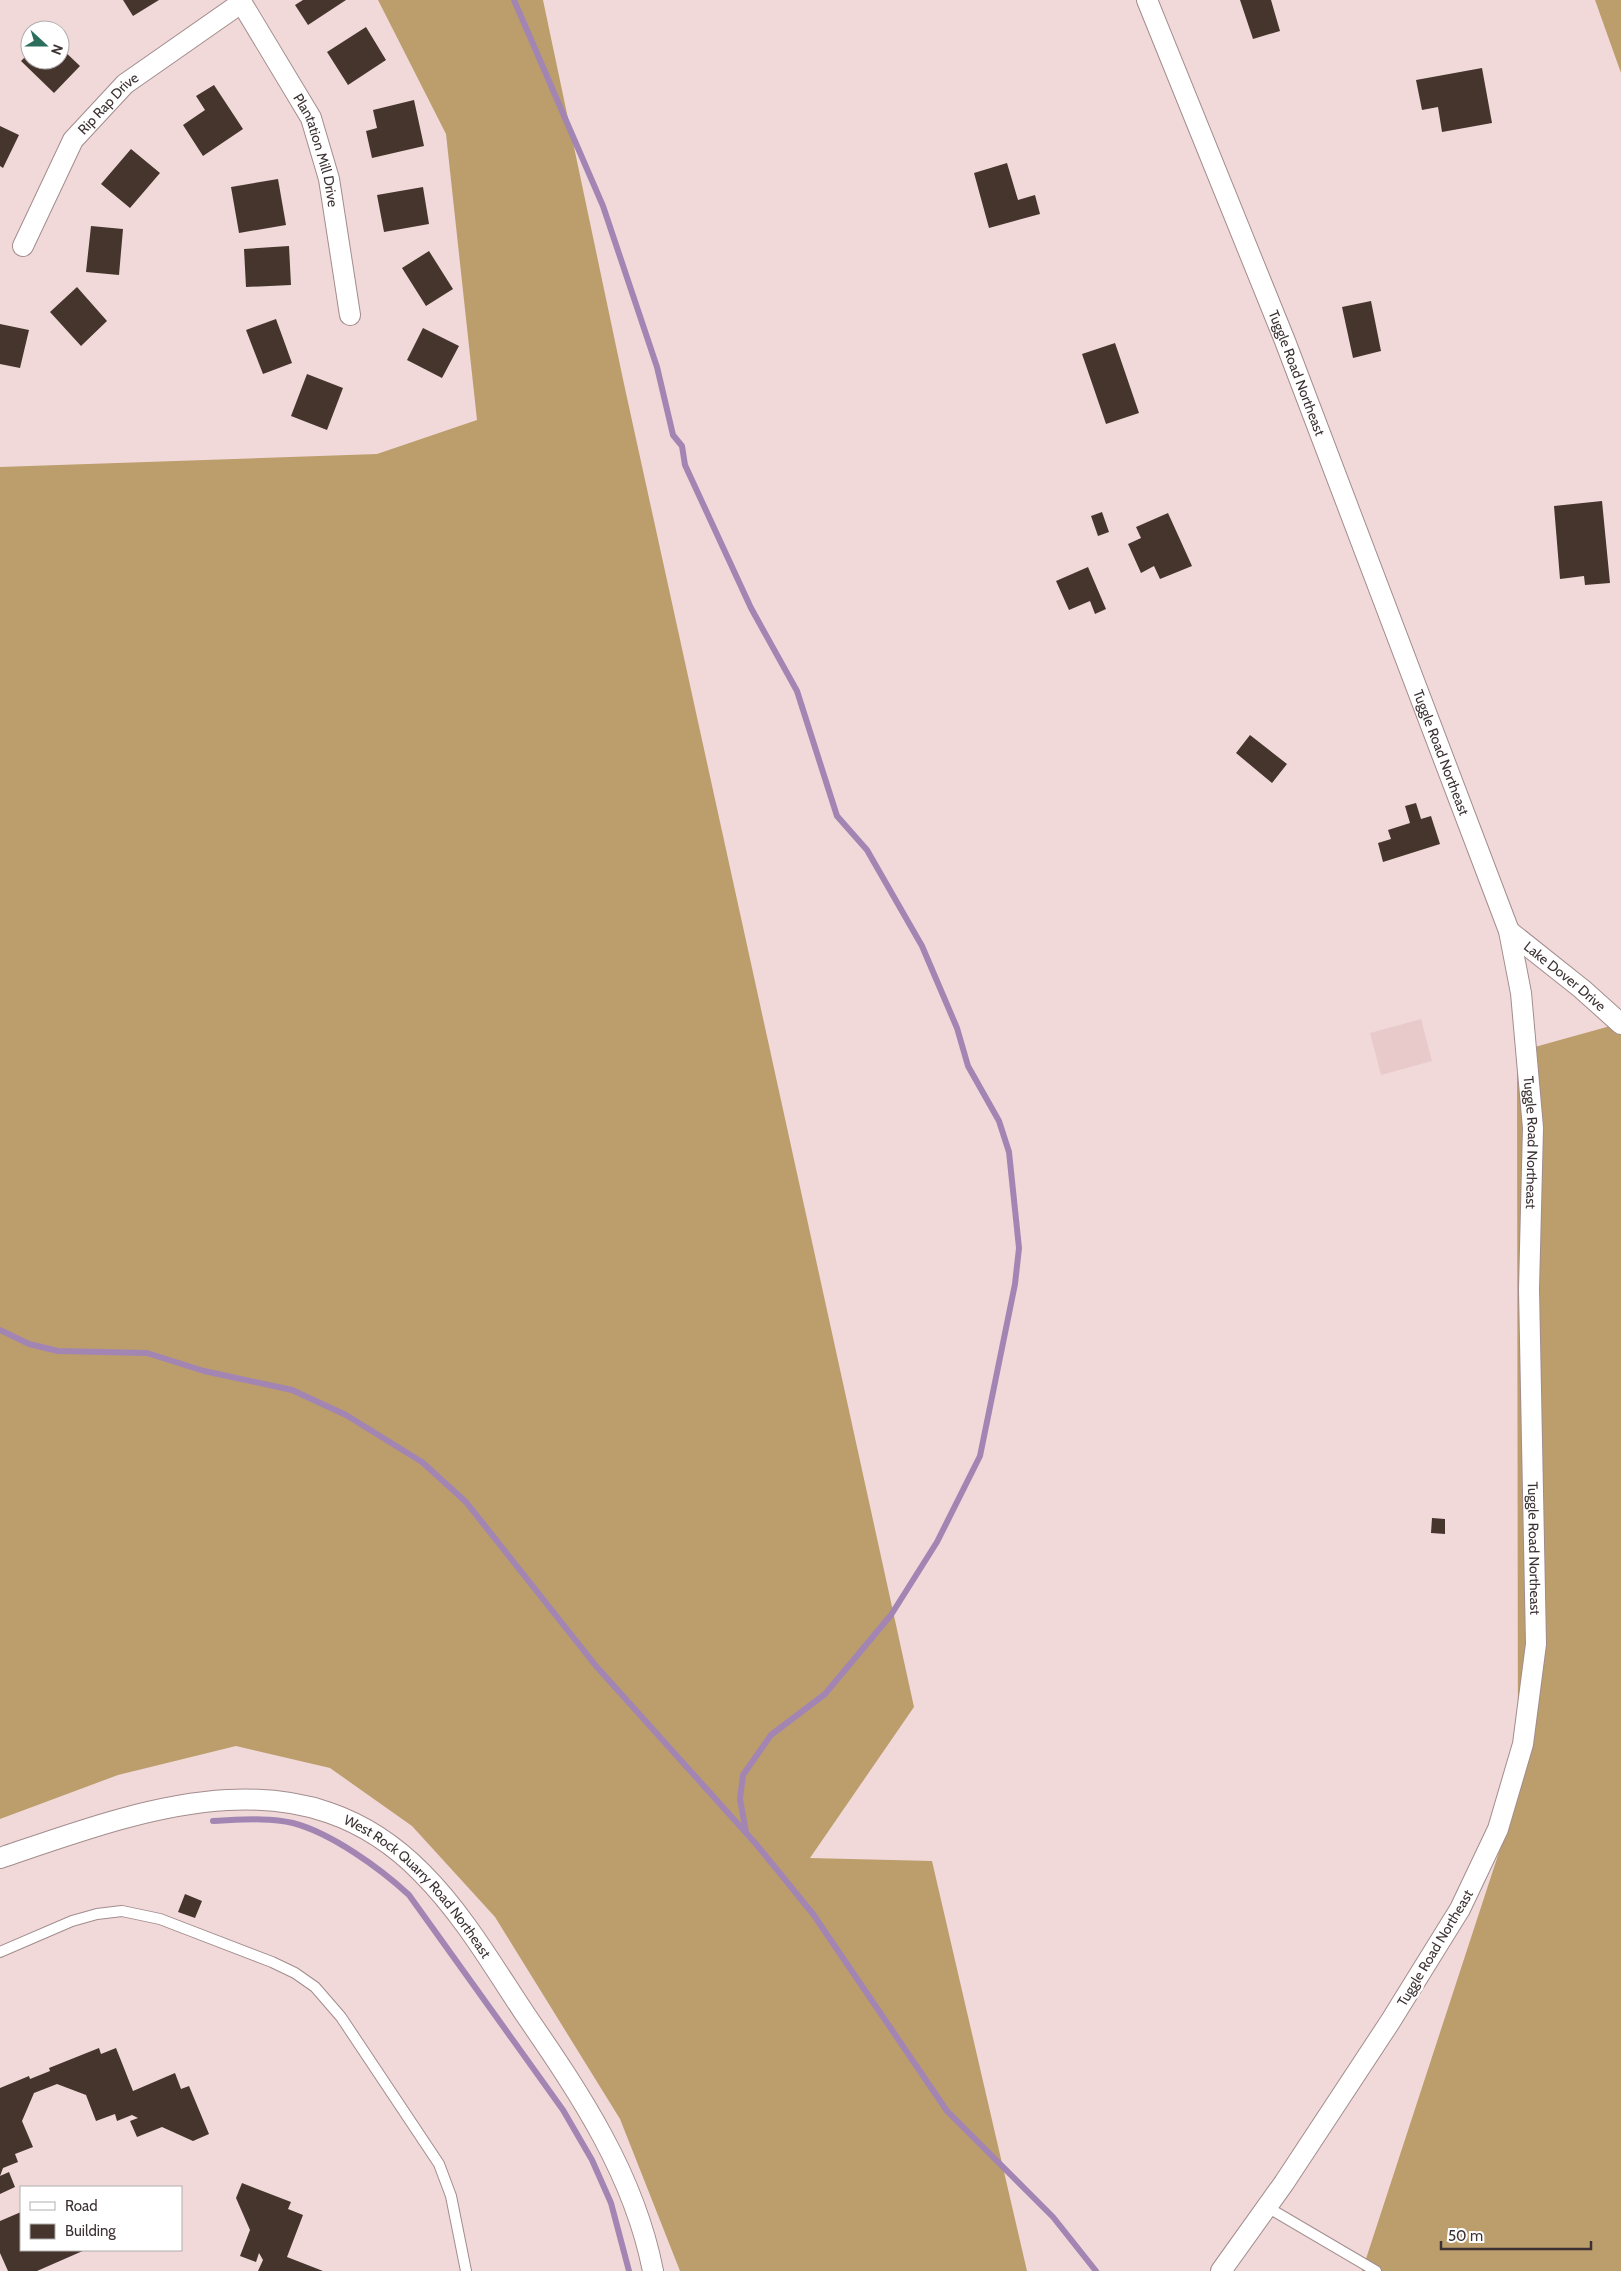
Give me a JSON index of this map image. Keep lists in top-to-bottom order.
{
  "streets": {
    "street": [
      "Rip Rap Drive",
      "Plantation Mill Drive",
      "Tuggle Road Northeast",
      "Lake Dover Drive",
      "West Rock Quarry Road Northeast"
    ]
  },
  "crossings": [
    ["Rip Rap Drive", "Plantation Mill Drive"],
    ["Tuggle Road Northeast", "Lake Dover Drive"]
  ],
  "legend": ["Road", "Building"],
  "scale_bar": "50 m",
  "north": "right"
}
